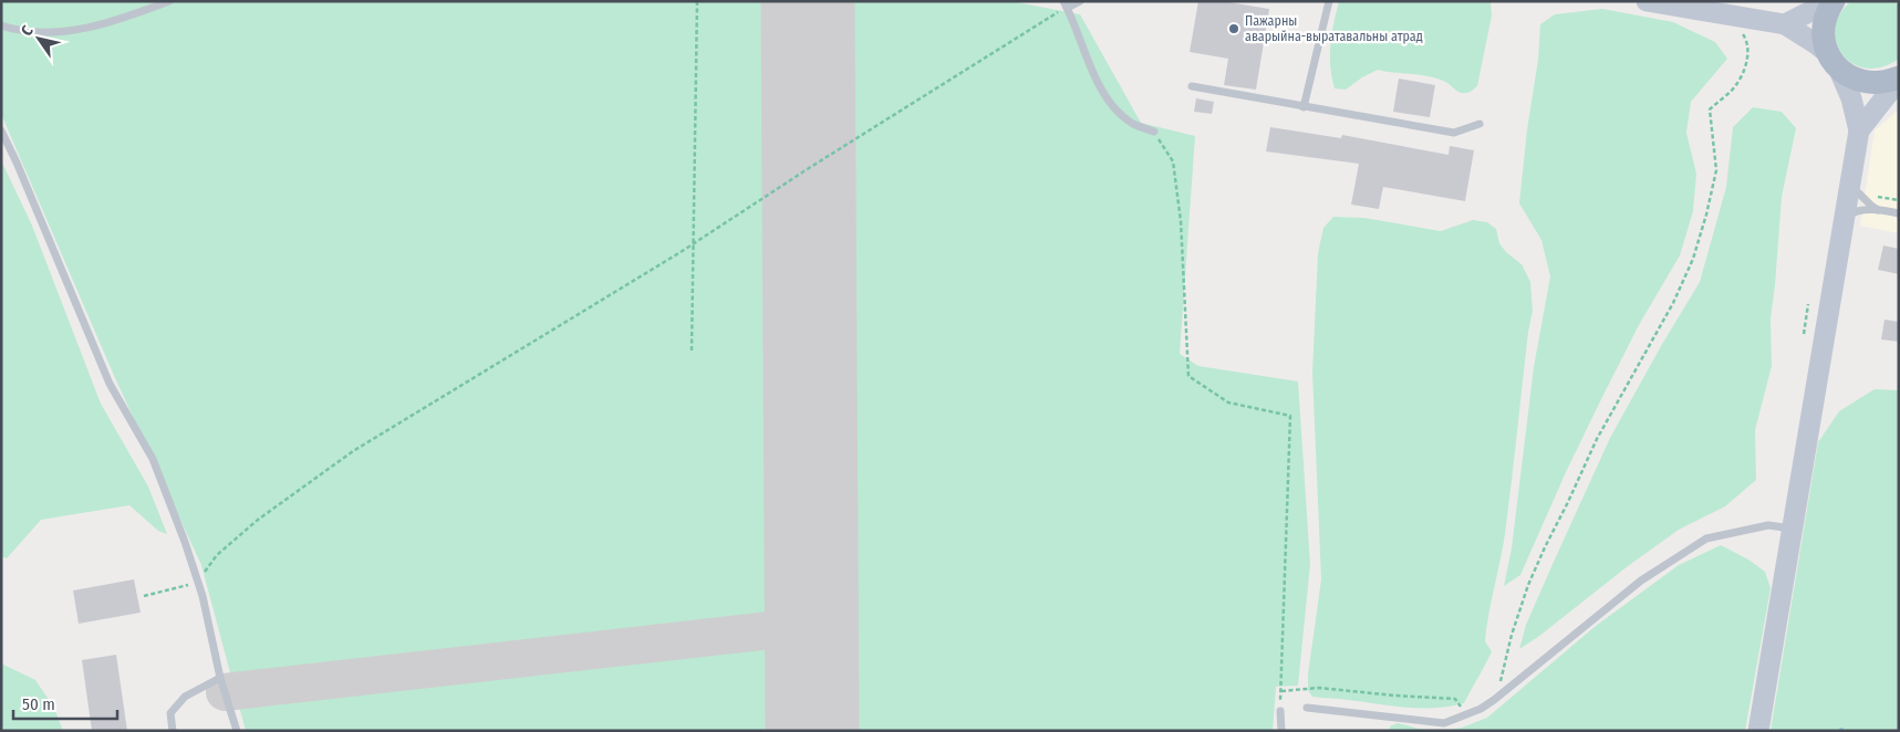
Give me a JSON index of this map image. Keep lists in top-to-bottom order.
{
  "places": ["Пажарны аварыйна-выратавальны атрад"],
  "scale_bar": "50 m",
  "north": "top left"
}
